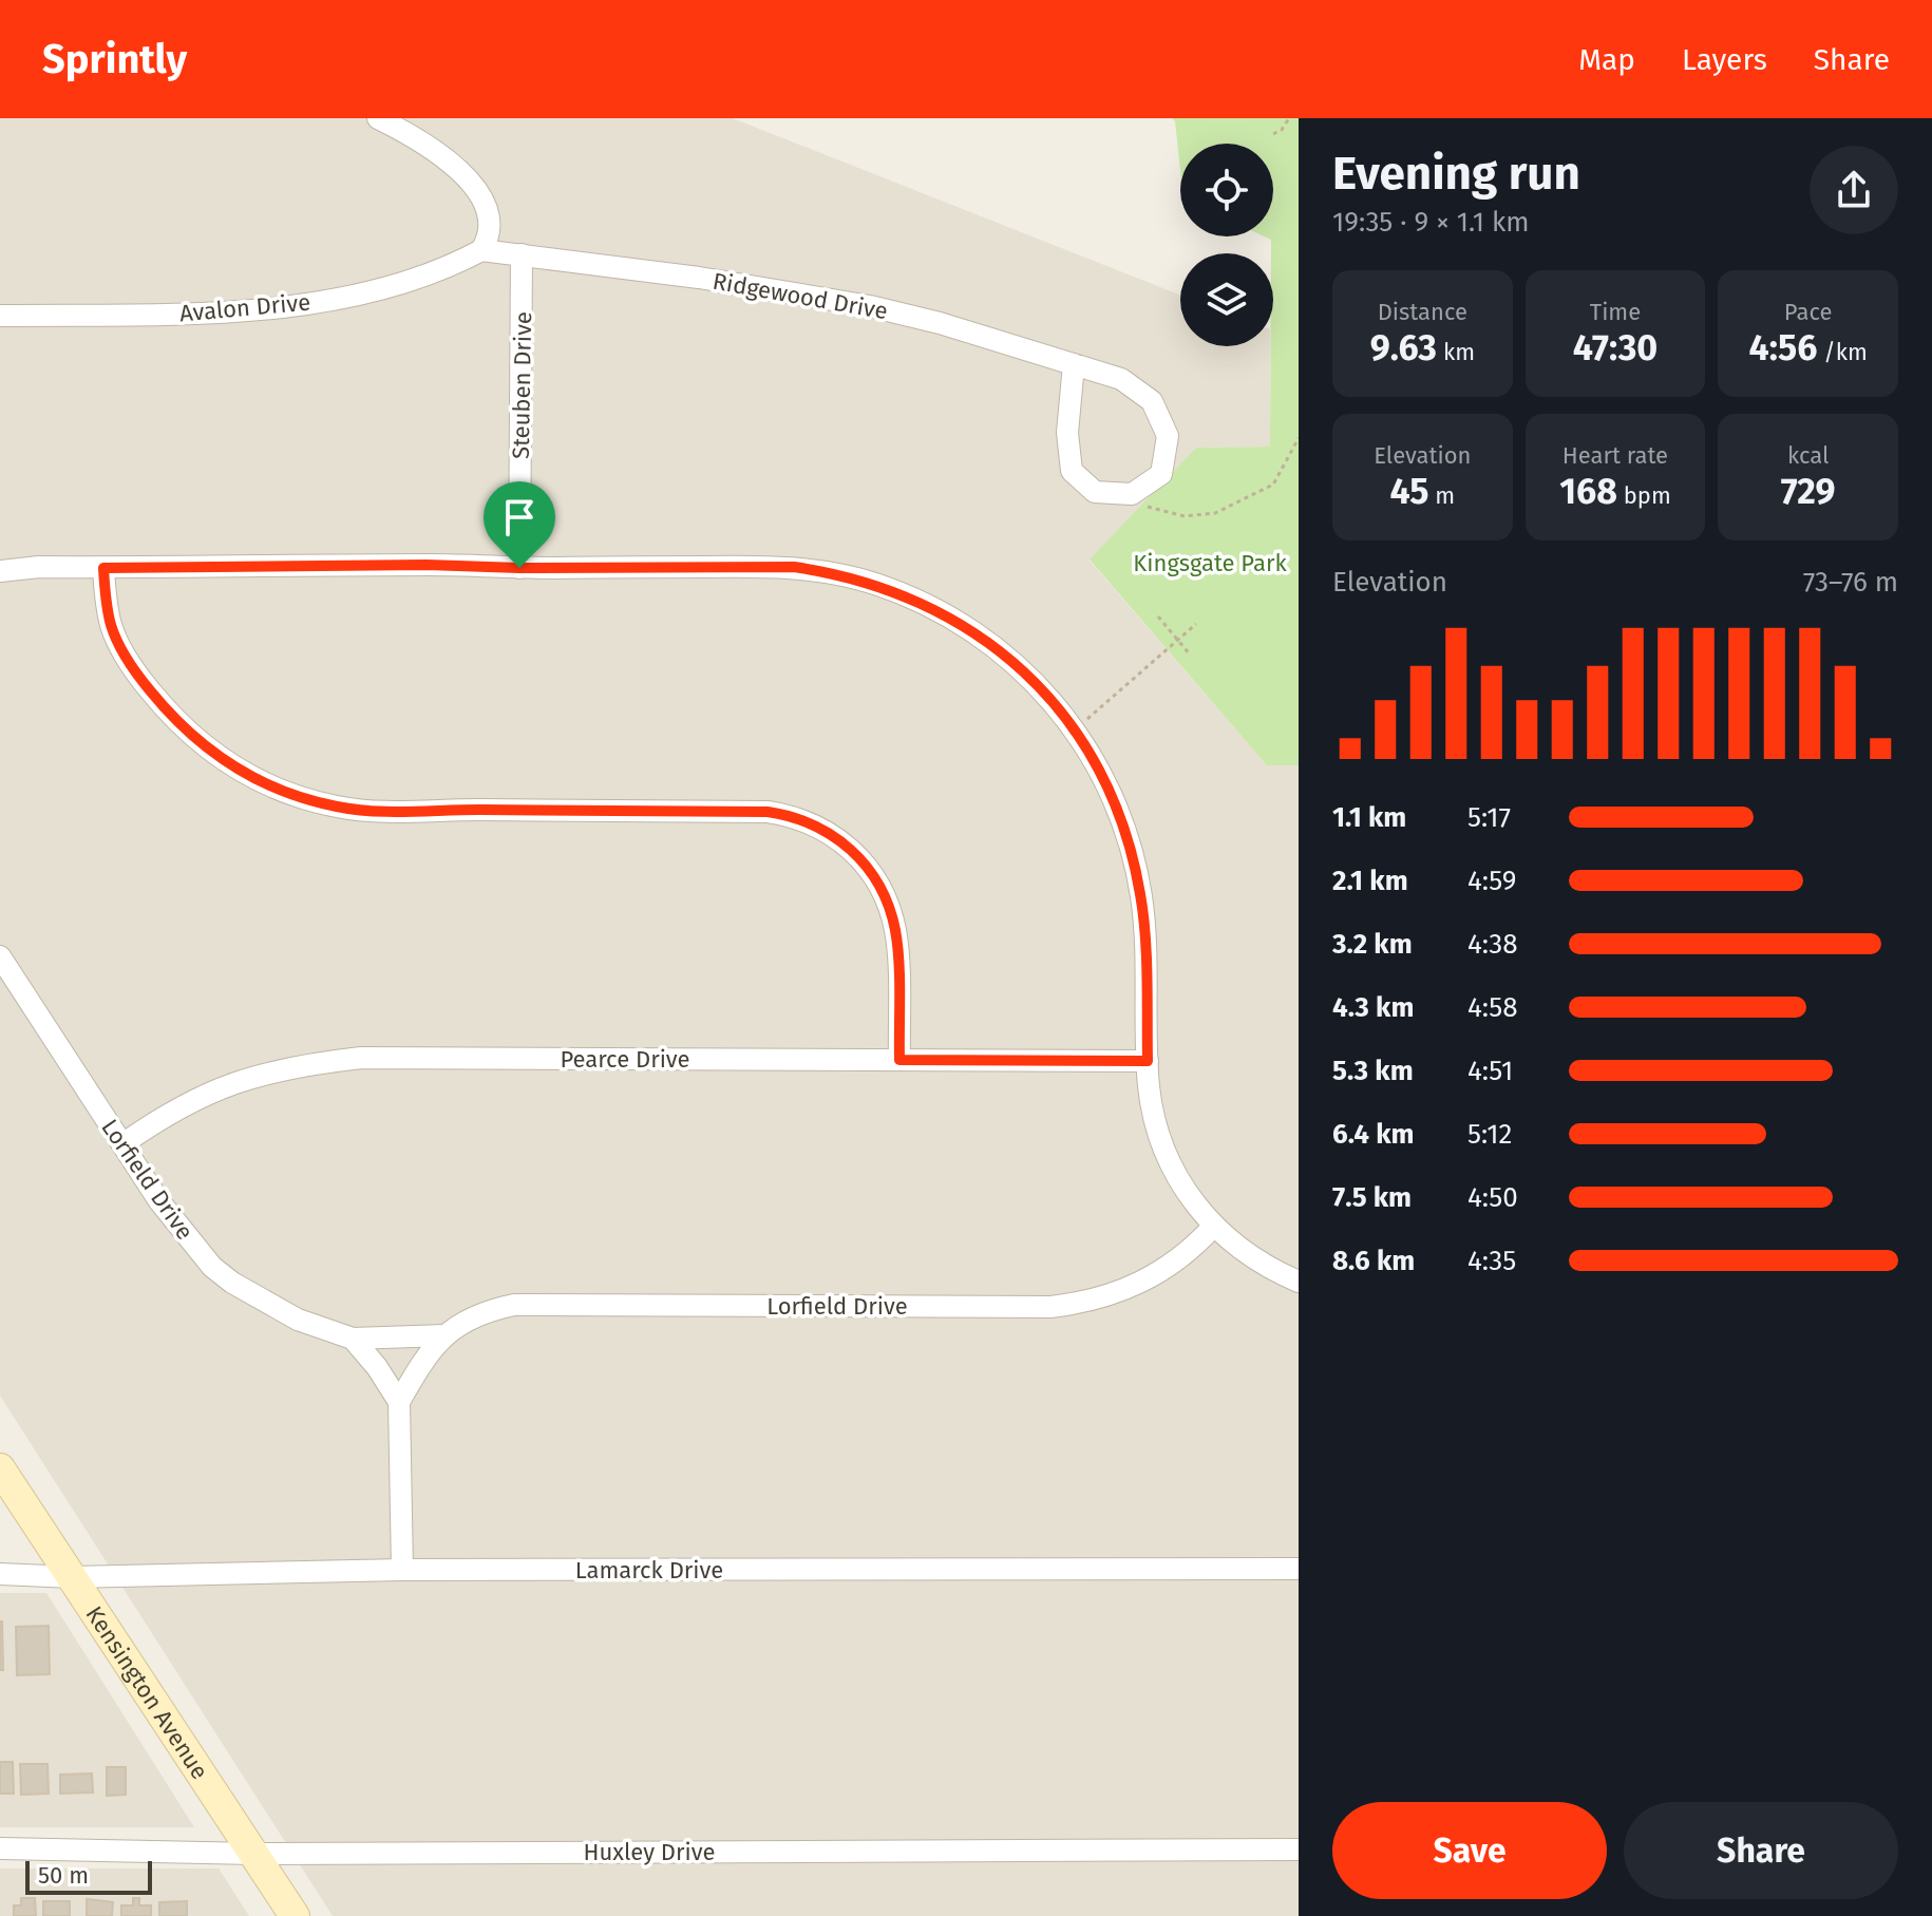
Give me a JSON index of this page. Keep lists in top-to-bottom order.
{
  "streets": {
    "street": [
      "Ridgewood Drive",
      "Avalon Drive",
      "Steuben Drive",
      "Pearce Drive",
      "Lorfield Drive",
      "Lamarck Drive",
      "Kensington Avenue",
      "Huxley Drive"
    ]
  },
  "crossings": [
    ["Ridgewood Drive", "Avalon Drive"],
    ["Ridgewood Drive", "Steuben Drive"],
    ["Pearce Drive", "Lorfield Drive"],
    ["Lamarck Drive", "Kensington Avenue"],
    ["Kensington Avenue", "Huxley Drive"]
  ],
  "parks": ["Kingsgate Park"],
  "scale_bar": "50 m",
  "page": {
    "header": "Sprintly",
    "nav": ["Map", "Layers", "Share"],
    "heading": ["Evening run", "19:35 · 9 × 1.1 km"],
    "stats": [
      ["Distance", "9.63 km"],
      ["Time", "47:30"],
      ["Pace", "4:56 /km"],
      ["Elevation", "45 m"],
      ["Heart rate", "168 bpm"],
      ["kcal", "729"]
    ],
    "chart": ["Elevation", "73–76 m"],
    "list": [
      {
        "name": "1.1 km",
        "note": "5:17"
      },
      {
        "name": "2.1 km",
        "note": "4:59"
      },
      {
        "name": "3.2 km",
        "note": "4:38"
      },
      {
        "name": "4.3 km",
        "note": "4:58"
      },
      {
        "name": "5.3 km",
        "note": "4:51"
      },
      {
        "name": "6.4 km",
        "note": "5:12"
      },
      {
        "name": "7.5 km",
        "note": "4:50"
      },
      {
        "name": "8.6 km",
        "note": "4:35"
      }
    ],
    "buttons": ["Save", "Share"],
    "scale": "50 m"
  }
}
